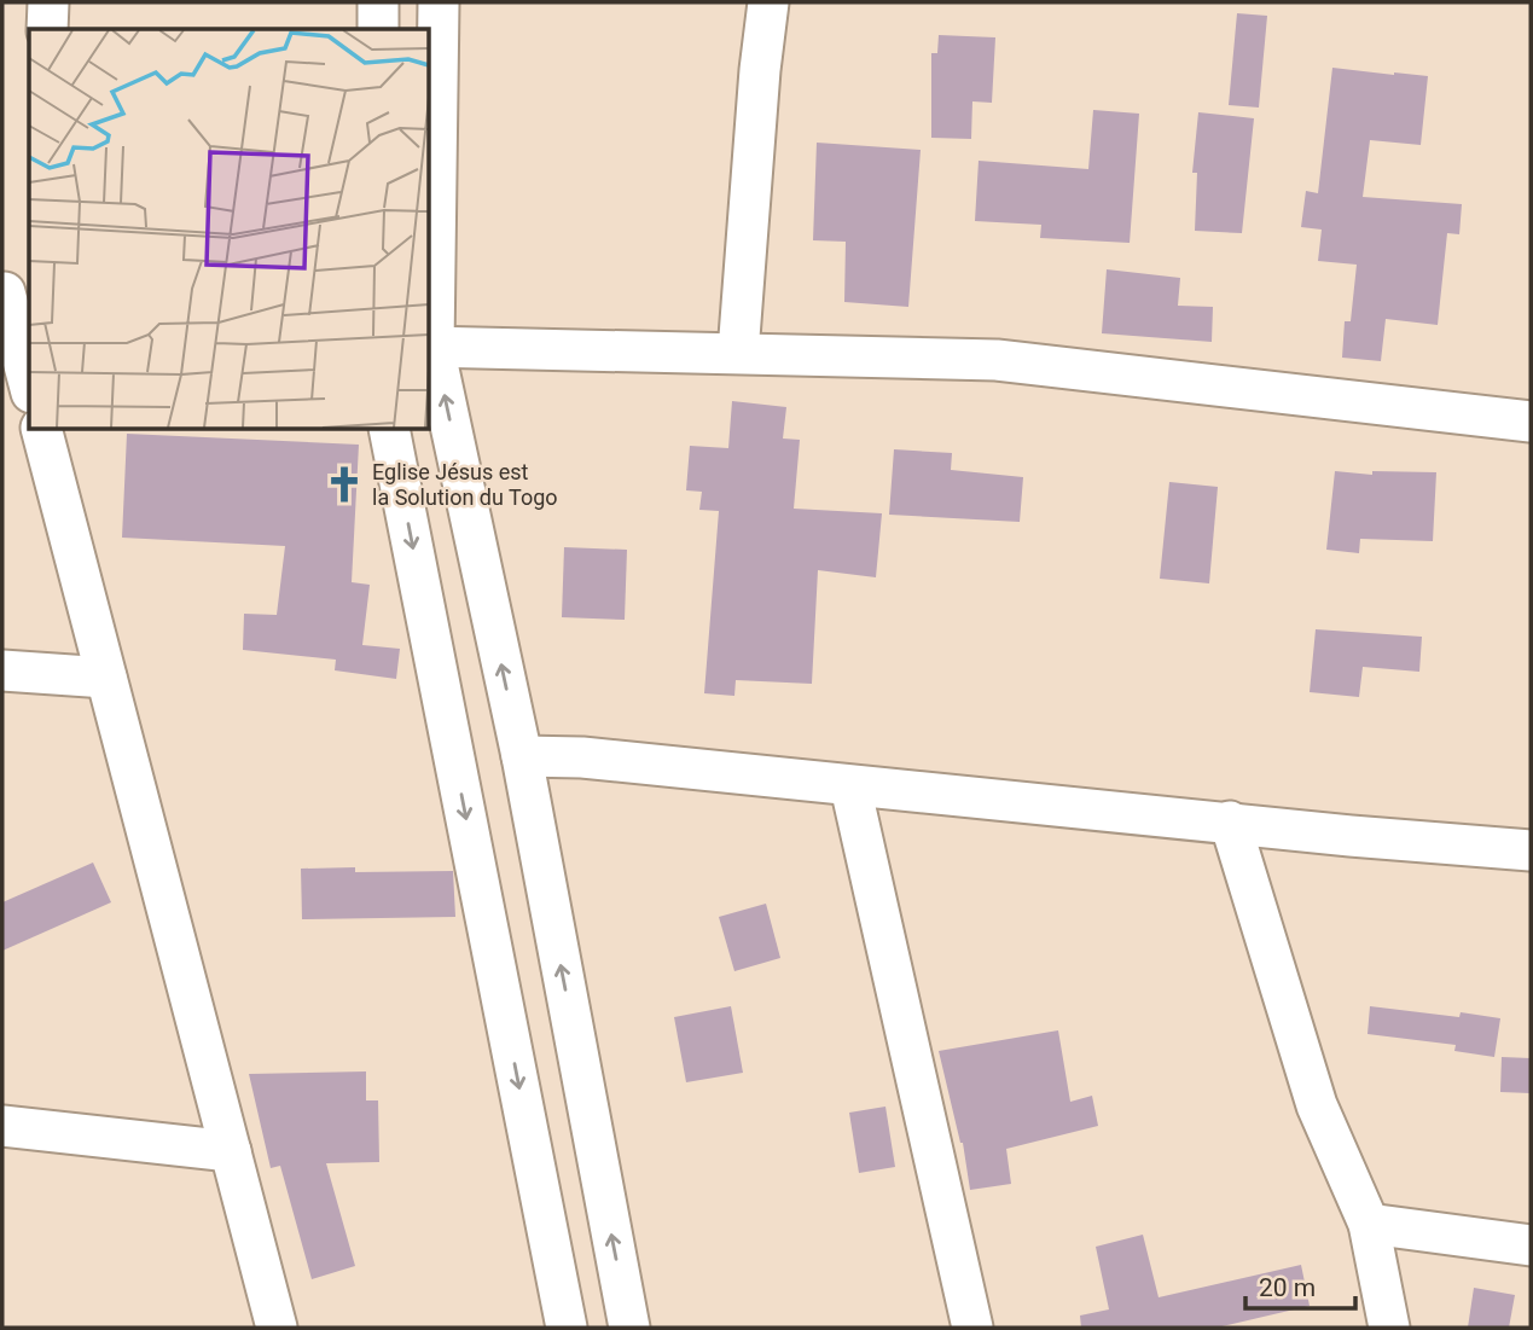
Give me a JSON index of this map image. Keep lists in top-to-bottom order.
{
  "places": {
    "church": ["Eglise Jésus est la Solution du Togo"]
  },
  "scale_bar": "20 m"
}
